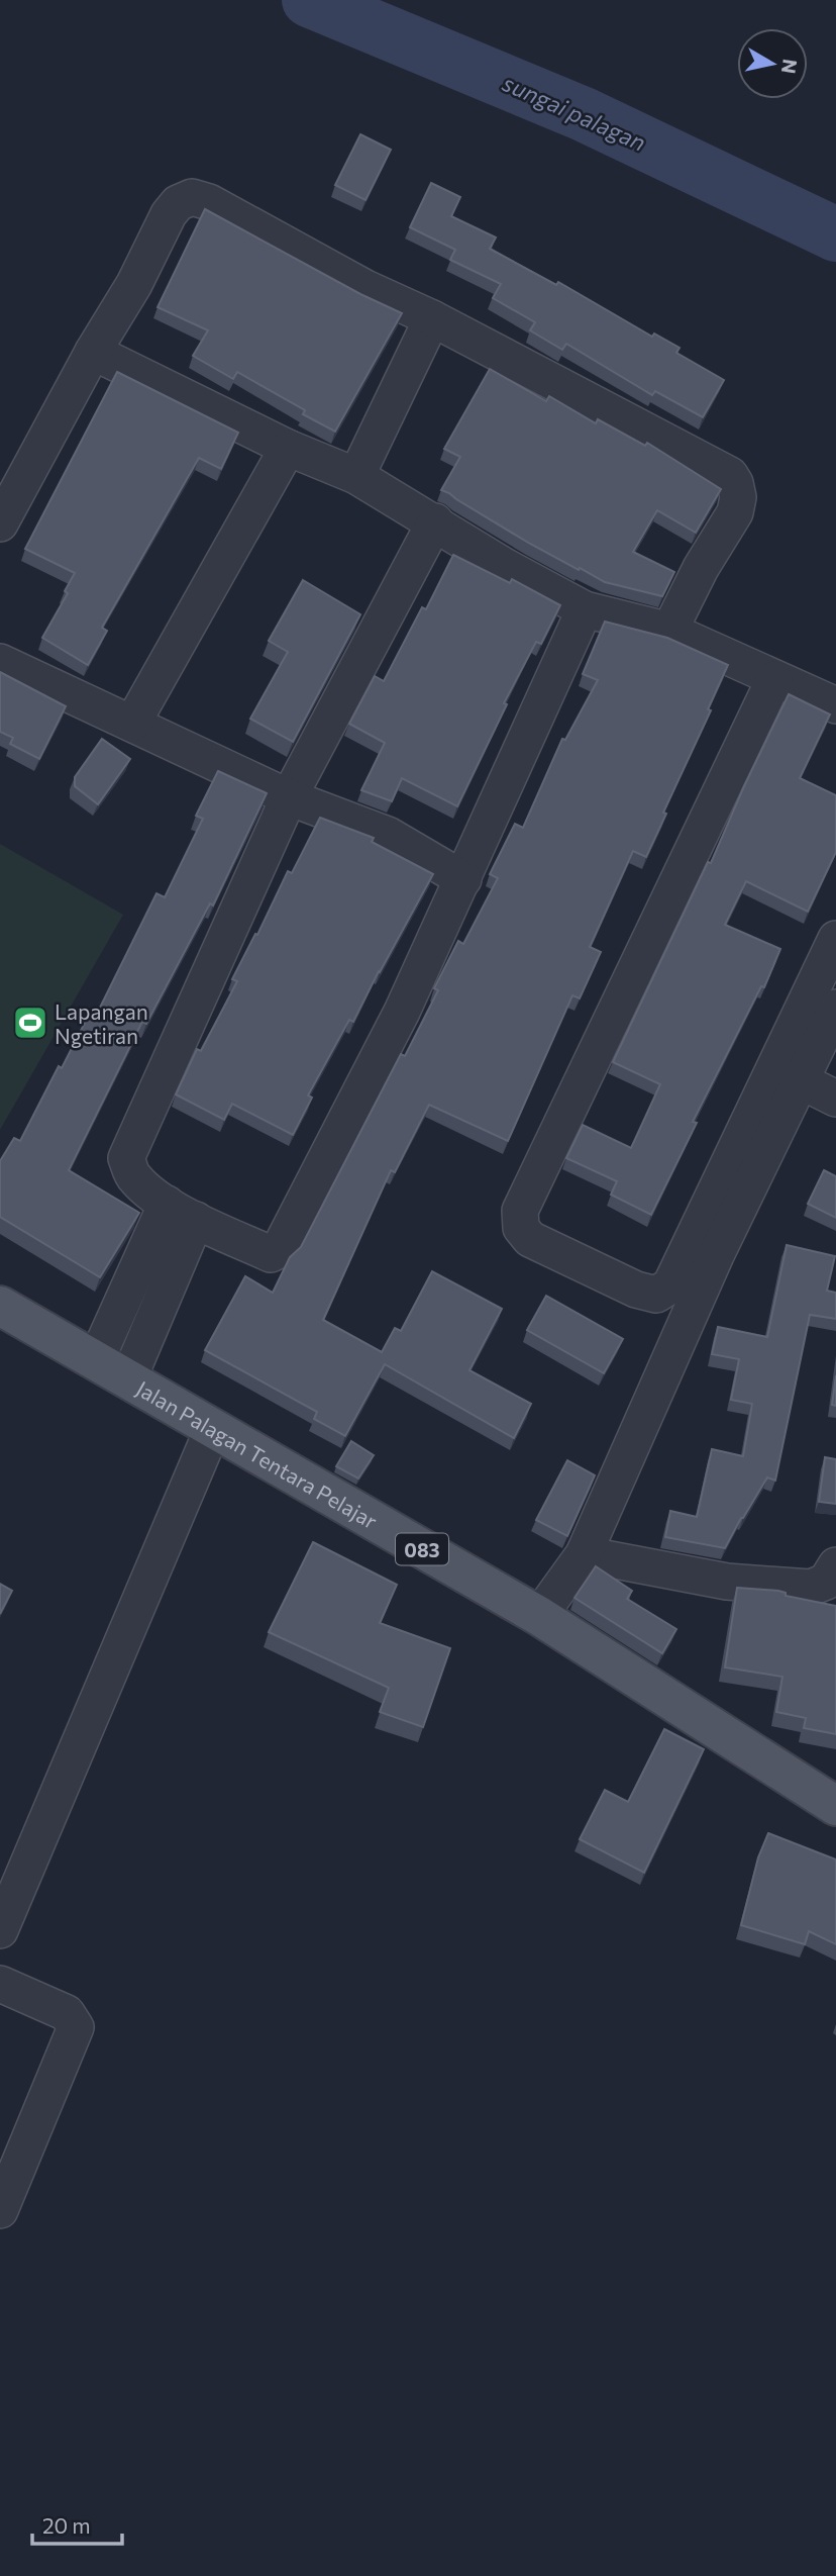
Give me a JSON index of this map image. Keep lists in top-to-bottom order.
{
  "streets": {
    "main road": ["Jalan Palagan Tentara Pelajar", "083"]
  },
  "water": ["sungai palagan"],
  "places": {
    "sports": ["Lapangan Ngetiran"]
  },
  "scale_bar": "20 m",
  "north": "right"
}
